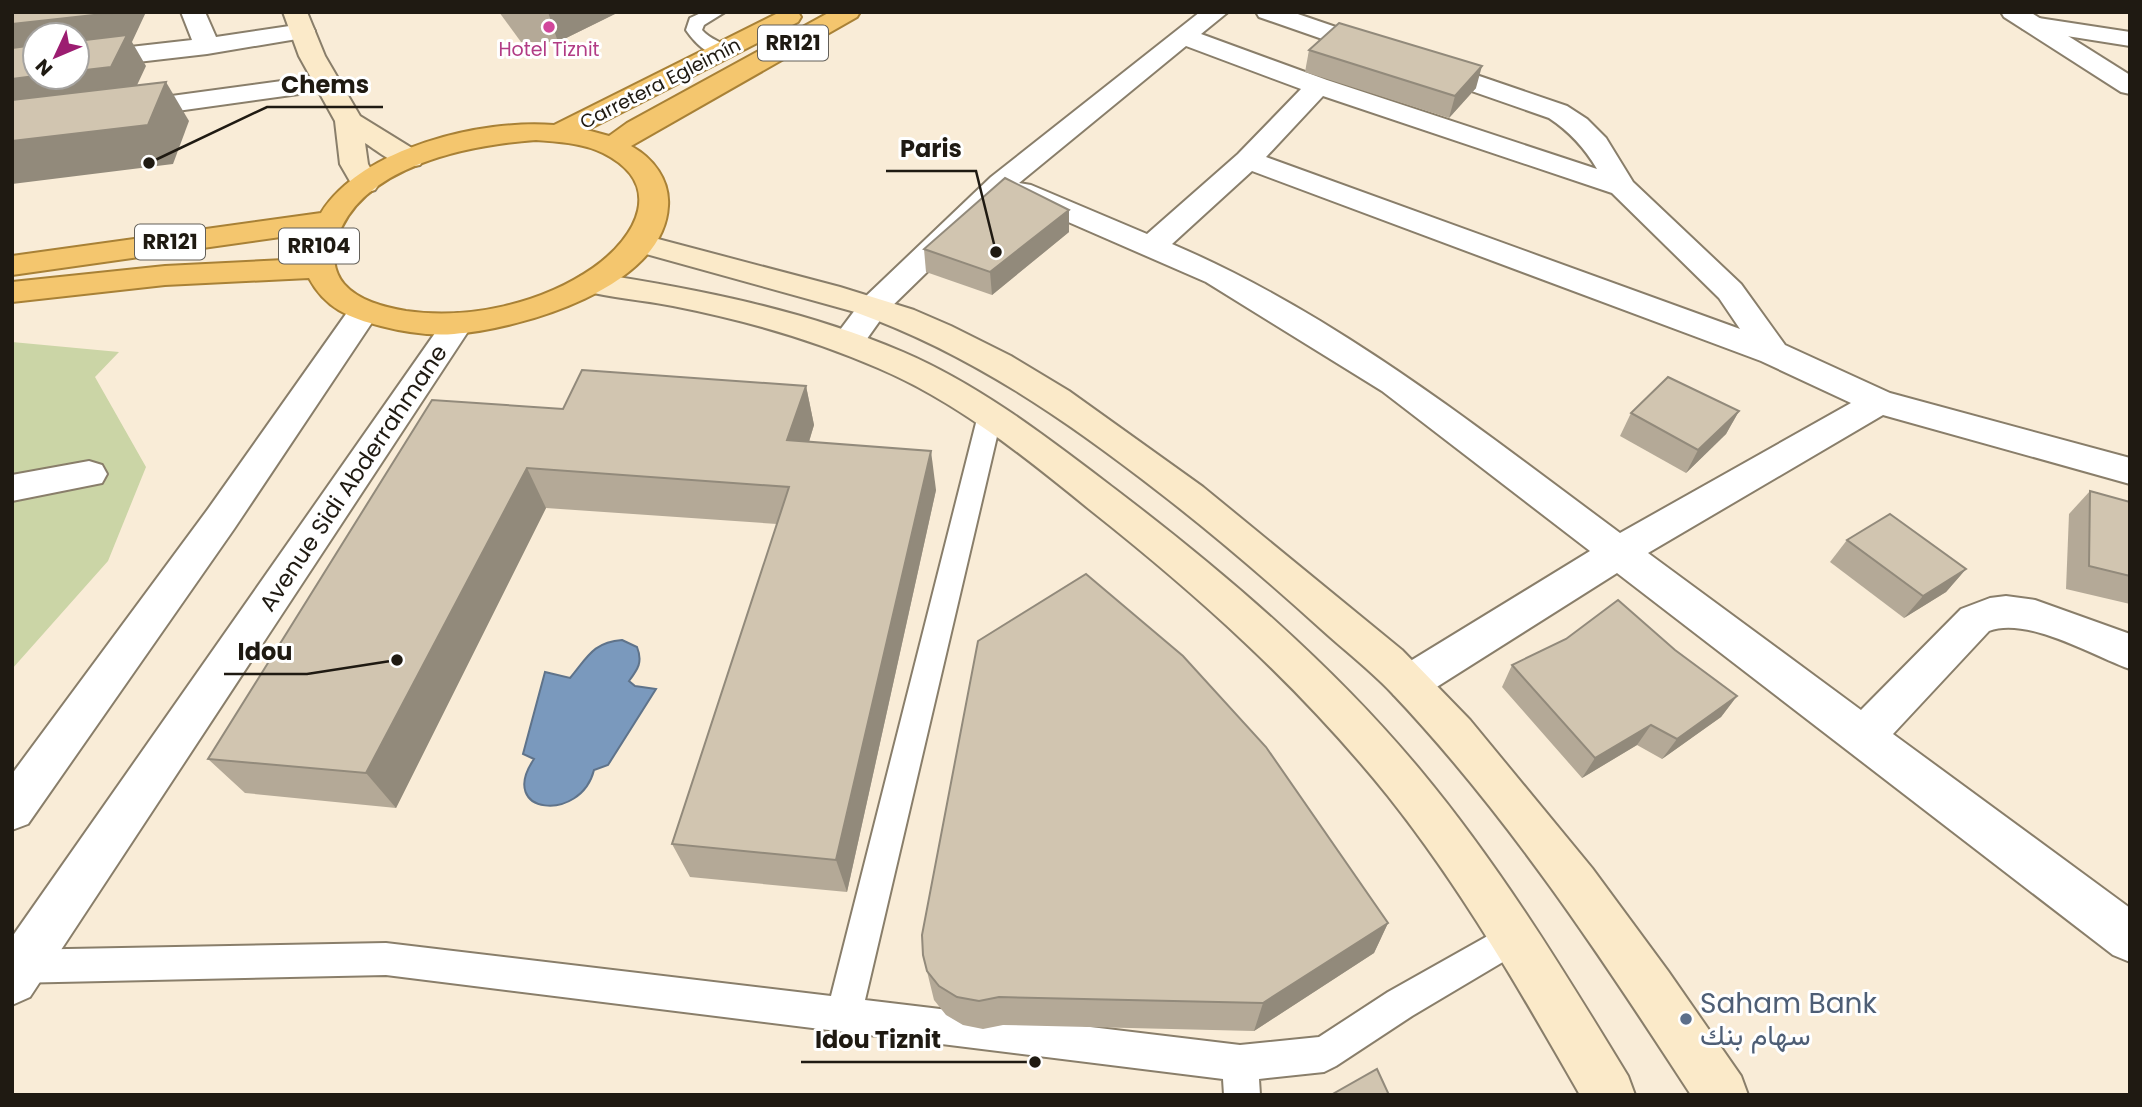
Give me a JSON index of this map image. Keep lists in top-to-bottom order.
{
  "streets": {
    "highway": ["RR121", "Carretera Egleimín", "RR104"],
    "street": ["Avenue Sidi Abderrahmane"]
  },
  "crossings": [
    ["RR121", "RR104"],
    ["Carretera Egleimín", "RR104"],
    ["RR104", "Avenue Sidi Abderrahmane"]
  ],
  "places": [
    "Hotel Tiznit",
    "Chems",
    "Paris",
    "Idou",
    "Saham Bank سهام بنك",
    "Idou Tiznit"
  ],
  "north": "bottom left"
}
